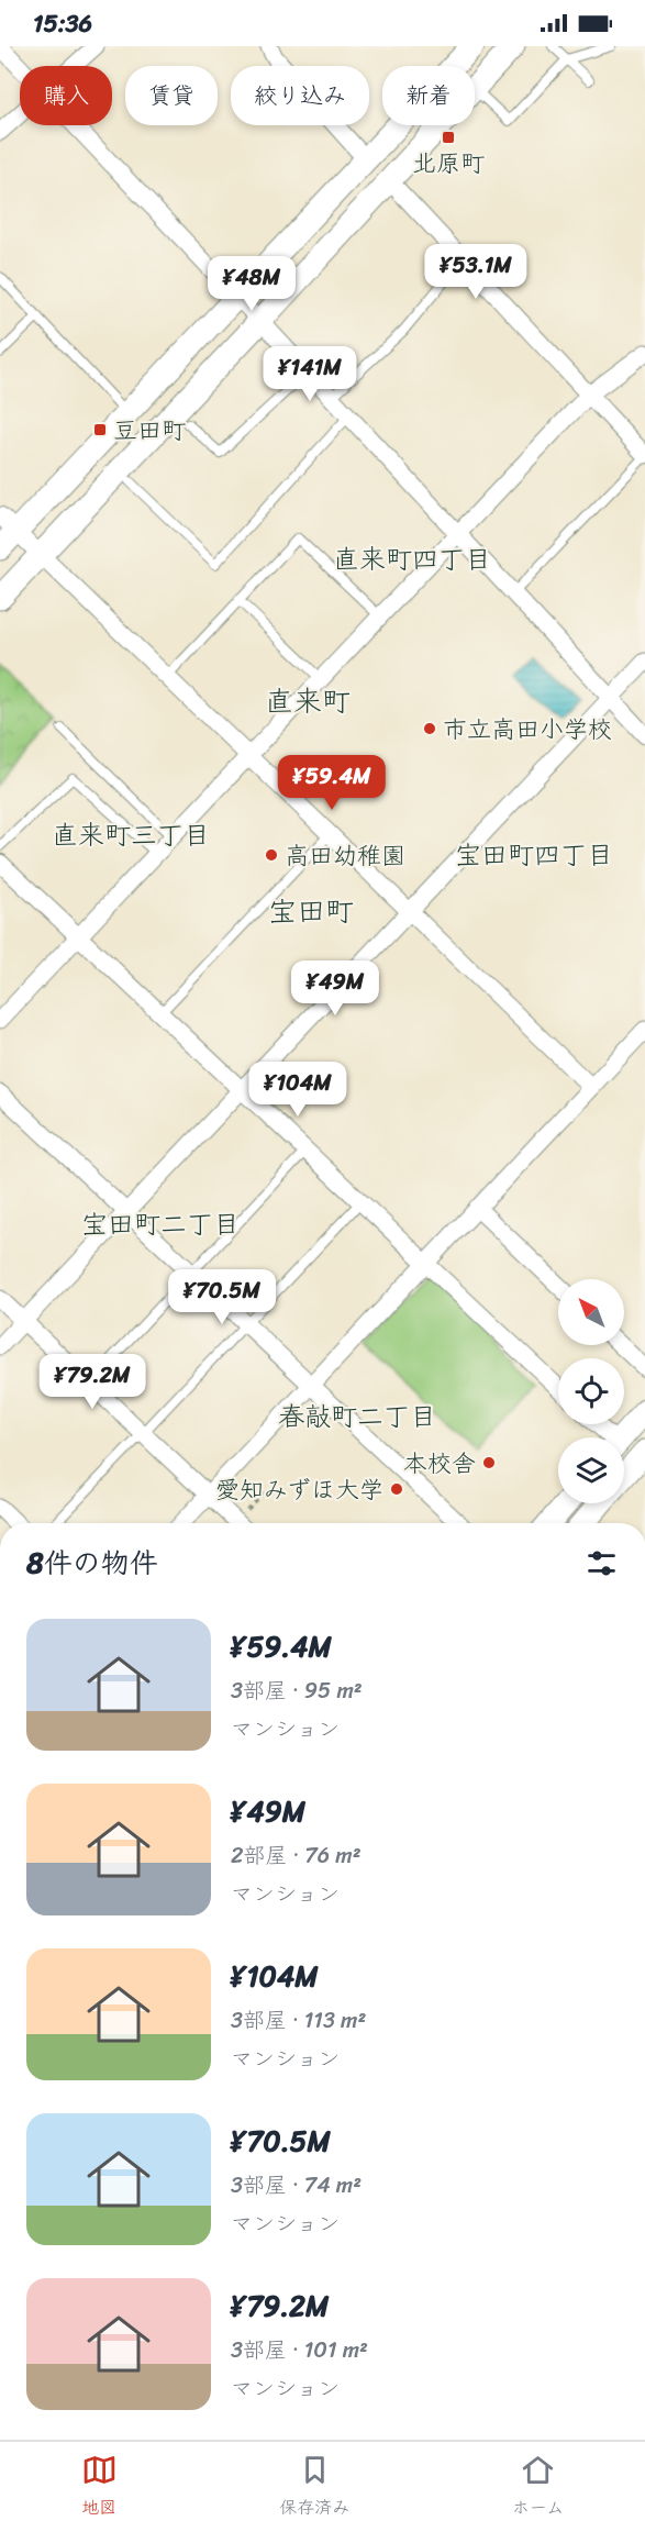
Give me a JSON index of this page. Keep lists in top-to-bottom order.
{
  "districts": [
    "直来町四丁目",
    "直来町",
    "直来町三丁目",
    "宝田町四丁目",
    "宝田町",
    "宝田町二丁目",
    "春敲町二丁目"
  ],
  "places": {
    "transit": ["北原町", "豆田町"],
    "other": [
      "市立高田小学校",
      "高田幼稚園",
      "本校舎",
      "愛知みずほ大学"
    ]
  },
  "north": "top left",
  "page": {
    "status": "15:36",
    "chip": [
      "購入",
      "賃貸",
      "絞り込み",
      "新着"
    ],
    "price": [
      "¥53.1M",
      "¥48M",
      "¥141M",
      "¥59.4M",
      "¥49M",
      "¥104M",
      "¥70.5M",
      "¥79.2M"
    ],
    "heading": "8件の物件",
    "list": [
      {
        "name": "¥59.4M",
        "note": "3部屋 · 95 m² · マンション"
      },
      {
        "name": "¥49M",
        "note": "2部屋 · 76 m² · マンション"
      },
      {
        "name": "¥104M",
        "note": "3部屋 · 113 m² · マンション"
      },
      {
        "name": "¥70.5M",
        "note": "3部屋 · 74 m² · マンション"
      },
      {
        "name": "¥79.2M",
        "note": "3部屋 · 101 m² · マンション"
      }
    ],
    "tabs": ["地図", "保存済み", "ホーム"]
  }
}
